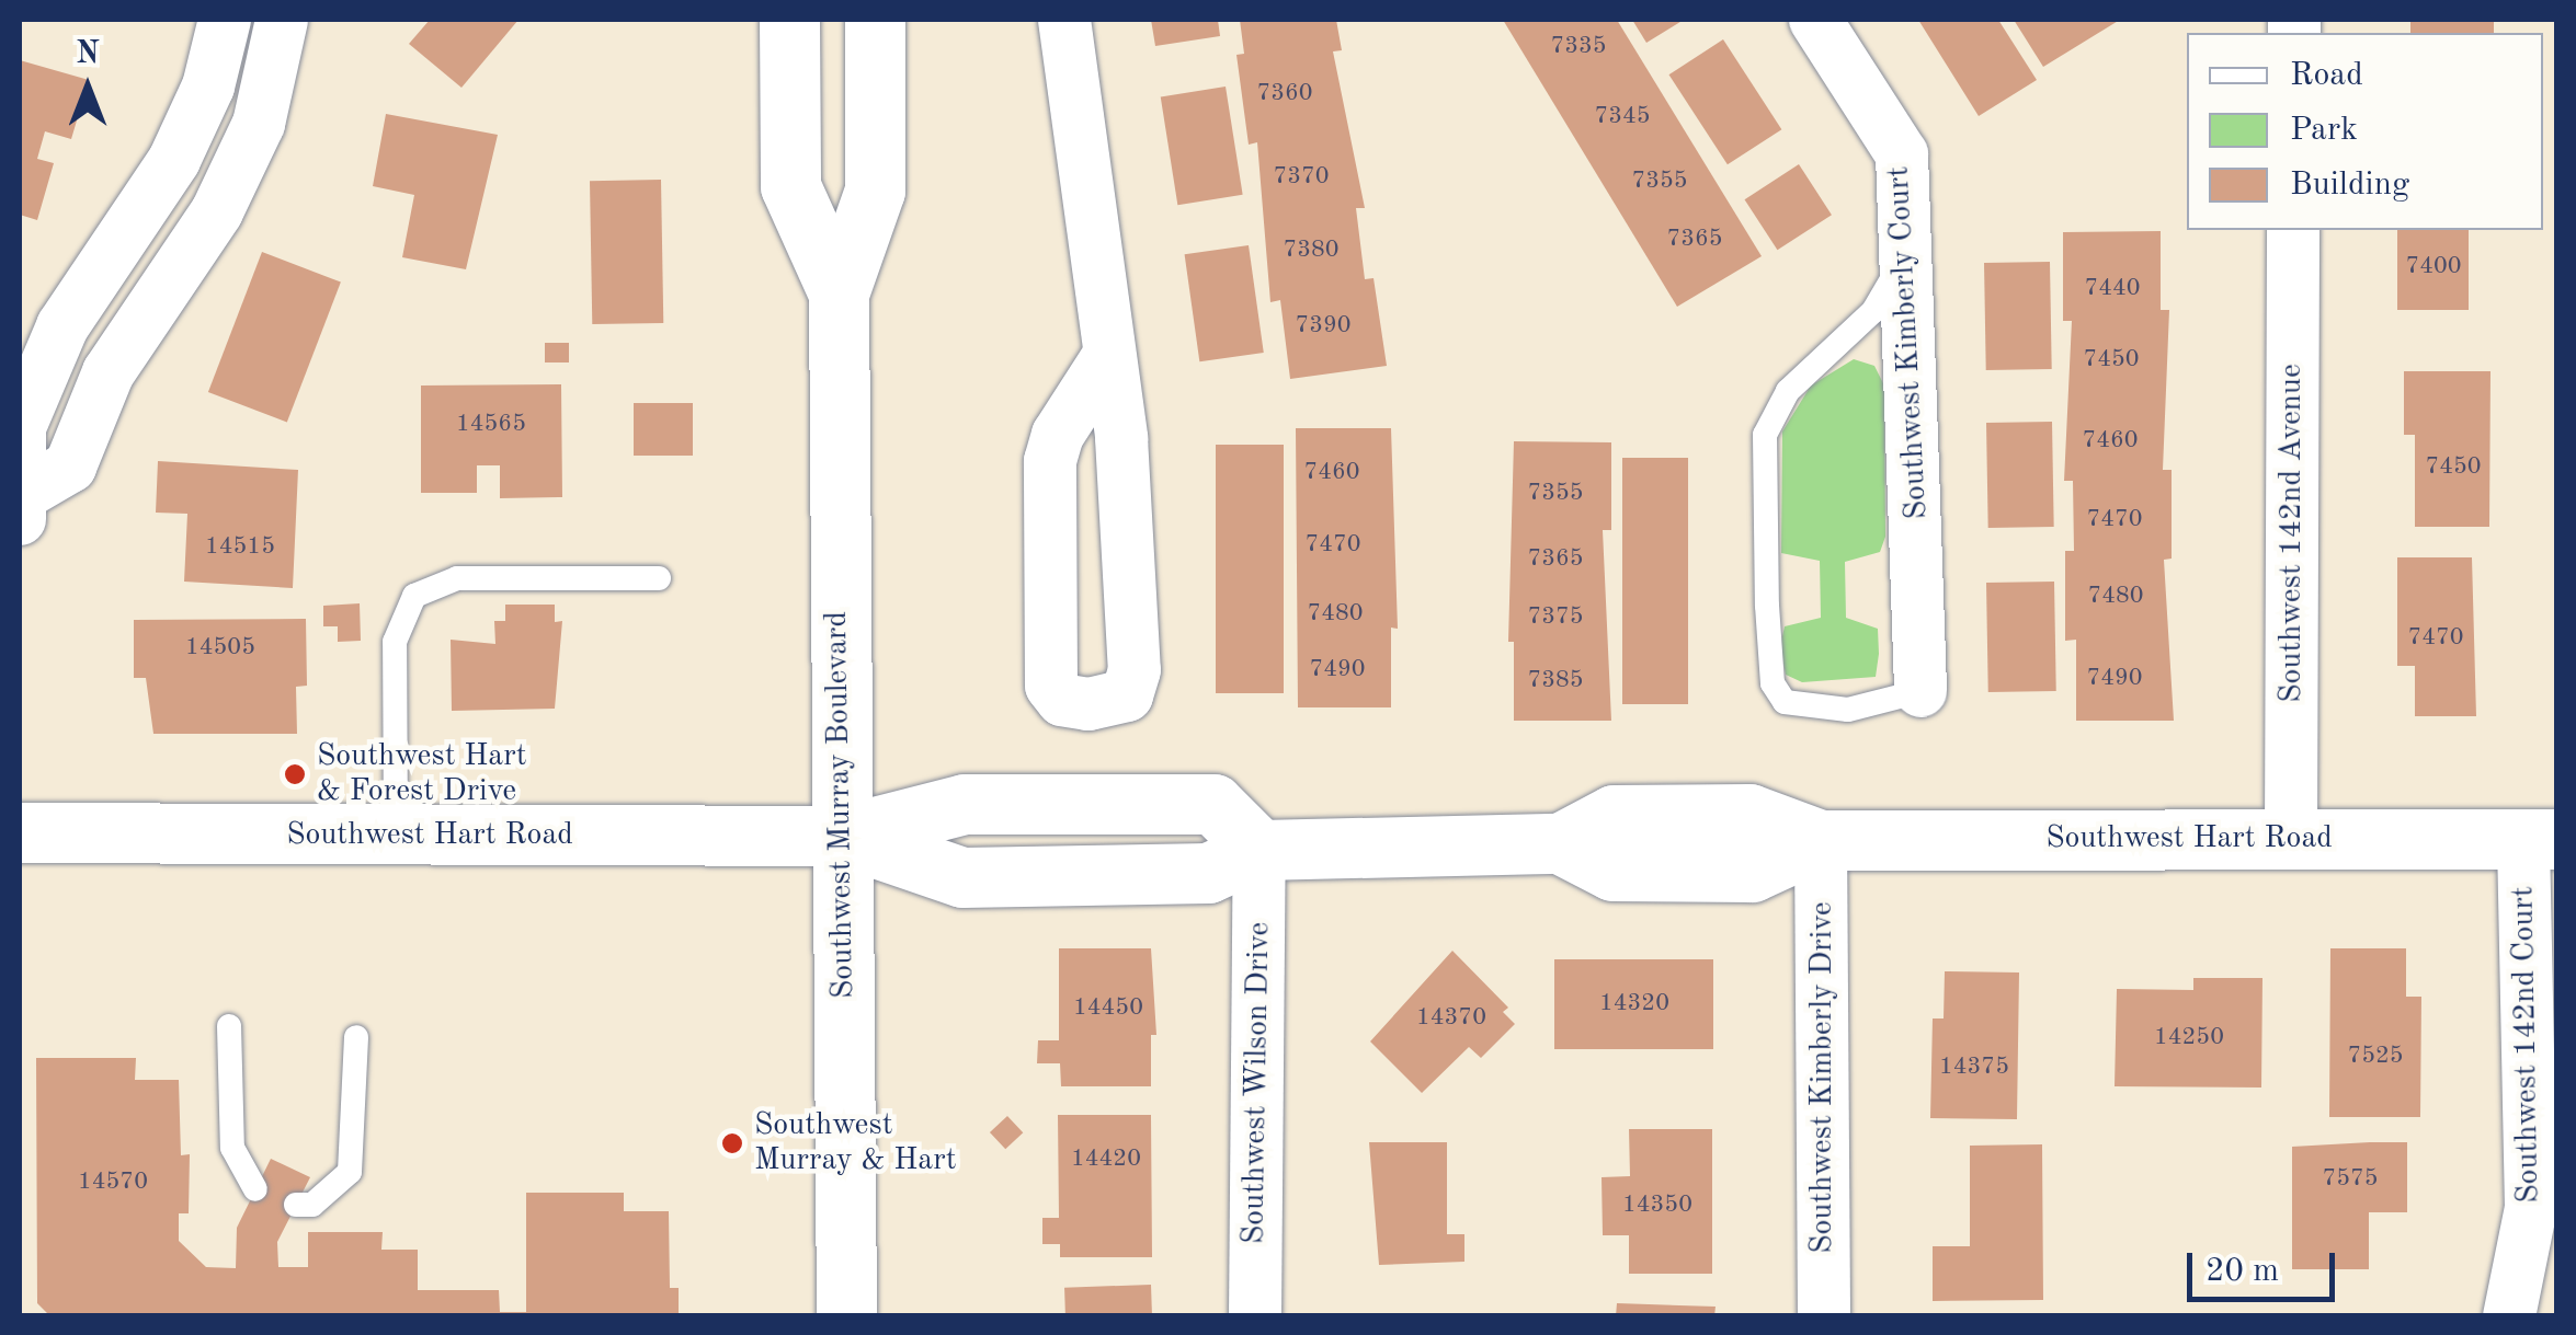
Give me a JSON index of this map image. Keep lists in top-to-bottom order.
{
  "streets": {
    "main road": ["Southwest Murray Boulevard", "Southwest Hart Road"],
    "street": [
      "Southwest Kimberly Court",
      "Southwest 142nd Avenue",
      "Southwest 142nd Court",
      "Southwest Kimberly Drive",
      "Southwest Wilson Drive"
    ]
  },
  "crossings": [
    ["Southwest 142nd Avenue", "Southwest Hart Road"],
    ["Southwest Murray Boulevard", "Southwest Hart Road"],
    ["Southwest Hart Road", "Southwest 142nd Court"],
    ["Southwest Hart Road", "Southwest Kimberly Drive"],
    ["Southwest Hart Road", "Southwest Wilson Drive"]
  ],
  "places": ["Southwest Hart & Forest Drive", "Southwest Murray & Hart"],
  "house_numbers": [
    "7335",
    "7360",
    "7345",
    "7370",
    "7355",
    "7365",
    "7380",
    "7400",
    "7440",
    "7390",
    "7450",
    "14565",
    "7460",
    "7450",
    "7460",
    "7355",
    "7470",
    "7470",
    "14515",
    "7365",
    "7480",
    "7480",
    "7375",
    "7470",
    "14505",
    "7490",
    "7490",
    "7385",
    "14320",
    "14450",
    "14370",
    "14250",
    "7525",
    "14375",
    "14420",
    "7575",
    "14570",
    "14350"
  ],
  "legend": ["Road", "Park", "Building"],
  "scale_bar": "20 m",
  "north": "top"
}
